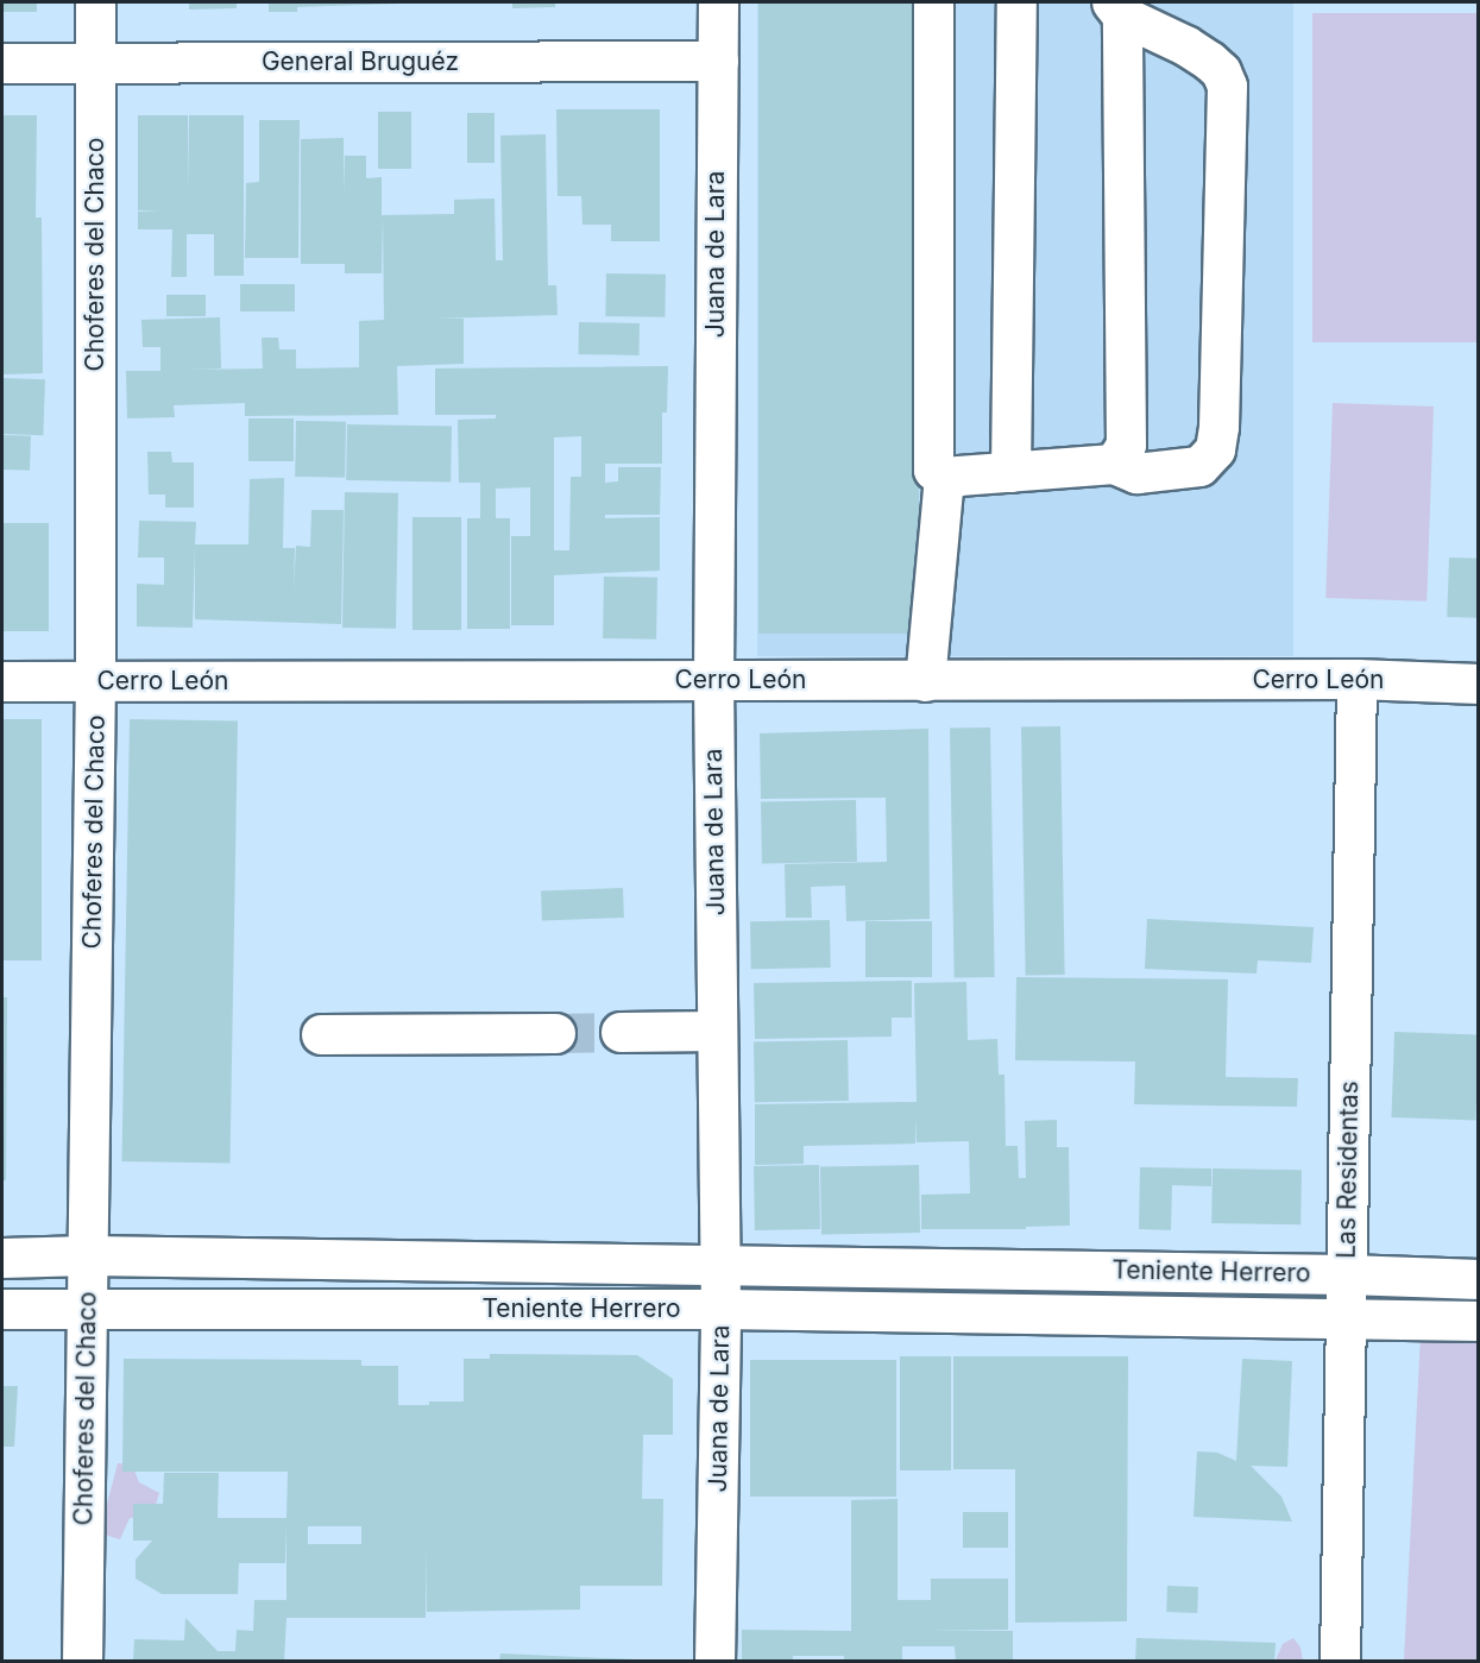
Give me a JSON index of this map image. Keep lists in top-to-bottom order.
{
  "streets": {
    "street": [
      "General Bruguéz",
      "Choferes del Chaco",
      "Juana de Lara",
      "Cerro León",
      "Las Residentas",
      "Teniente Herrero"
    ]
  },
  "crossings": [
    ["General Bruguéz", "Choferes del Chaco"],
    ["General Bruguéz", "Juana de Lara"],
    ["Choferes del Chaco", "Cerro León"],
    ["Choferes del Chaco", "Teniente Herrero"],
    ["Juana de Lara", "Cerro León"],
    ["Juana de Lara", "Teniente Herrero"],
    ["Cerro León", "Las Residentas"],
    ["Las Residentas", "Teniente Herrero"]
  ]
}
